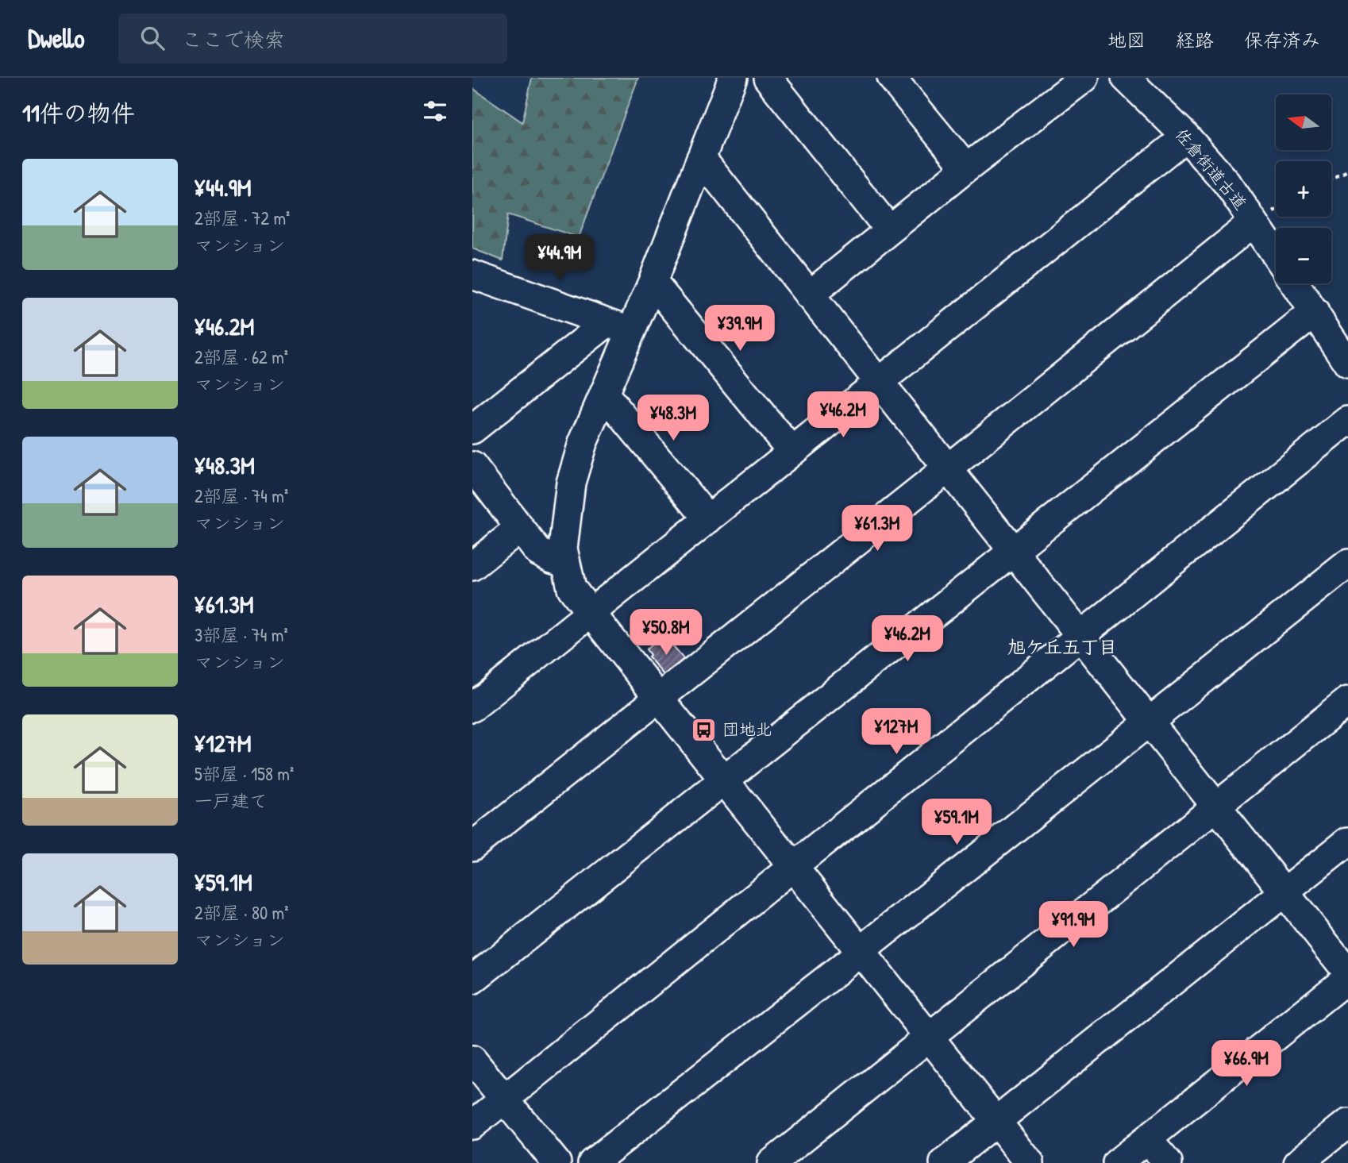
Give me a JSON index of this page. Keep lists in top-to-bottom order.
{
  "streets": {
    "street": ["佐倉街道古道"]
  },
  "districts": ["旭ケ丘五丁目"],
  "places": {
    "bus stop": ["団地北"]
  },
  "north": "left",
  "page": {
    "header": "Dwello",
    "search": "ここで検索",
    "nav": ["地図", "経路", "保存済み"],
    "heading": "11件の物件",
    "map_buttons": ["+", "−"],
    "list": [
      {
        "name": "¥44.9M",
        "note": "2部屋 · 72 m² · マンション"
      },
      {
        "name": "¥46.2M",
        "note": "2部屋 · 62 m² · マンション"
      },
      {
        "name": "¥48.3M",
        "note": "2部屋 · 74 m² · マンション"
      },
      {
        "name": "¥61.3M",
        "note": "3部屋 · 74 m² · マンション"
      },
      {
        "name": "¥127M",
        "note": "5部屋 · 158 m² · 一戸建て"
      },
      {
        "name": "¥59.1M",
        "note": "2部屋 · 80 m² · マンション"
      }
    ],
    "price": [
      "¥44.9M",
      "¥39.9M",
      "¥46.2M",
      "¥48.3M",
      "¥61.3M",
      "¥50.8M",
      "¥46.2M",
      "¥127M",
      "¥59.1M",
      "¥91.9M",
      "¥66.9M"
    ]
  }
}
